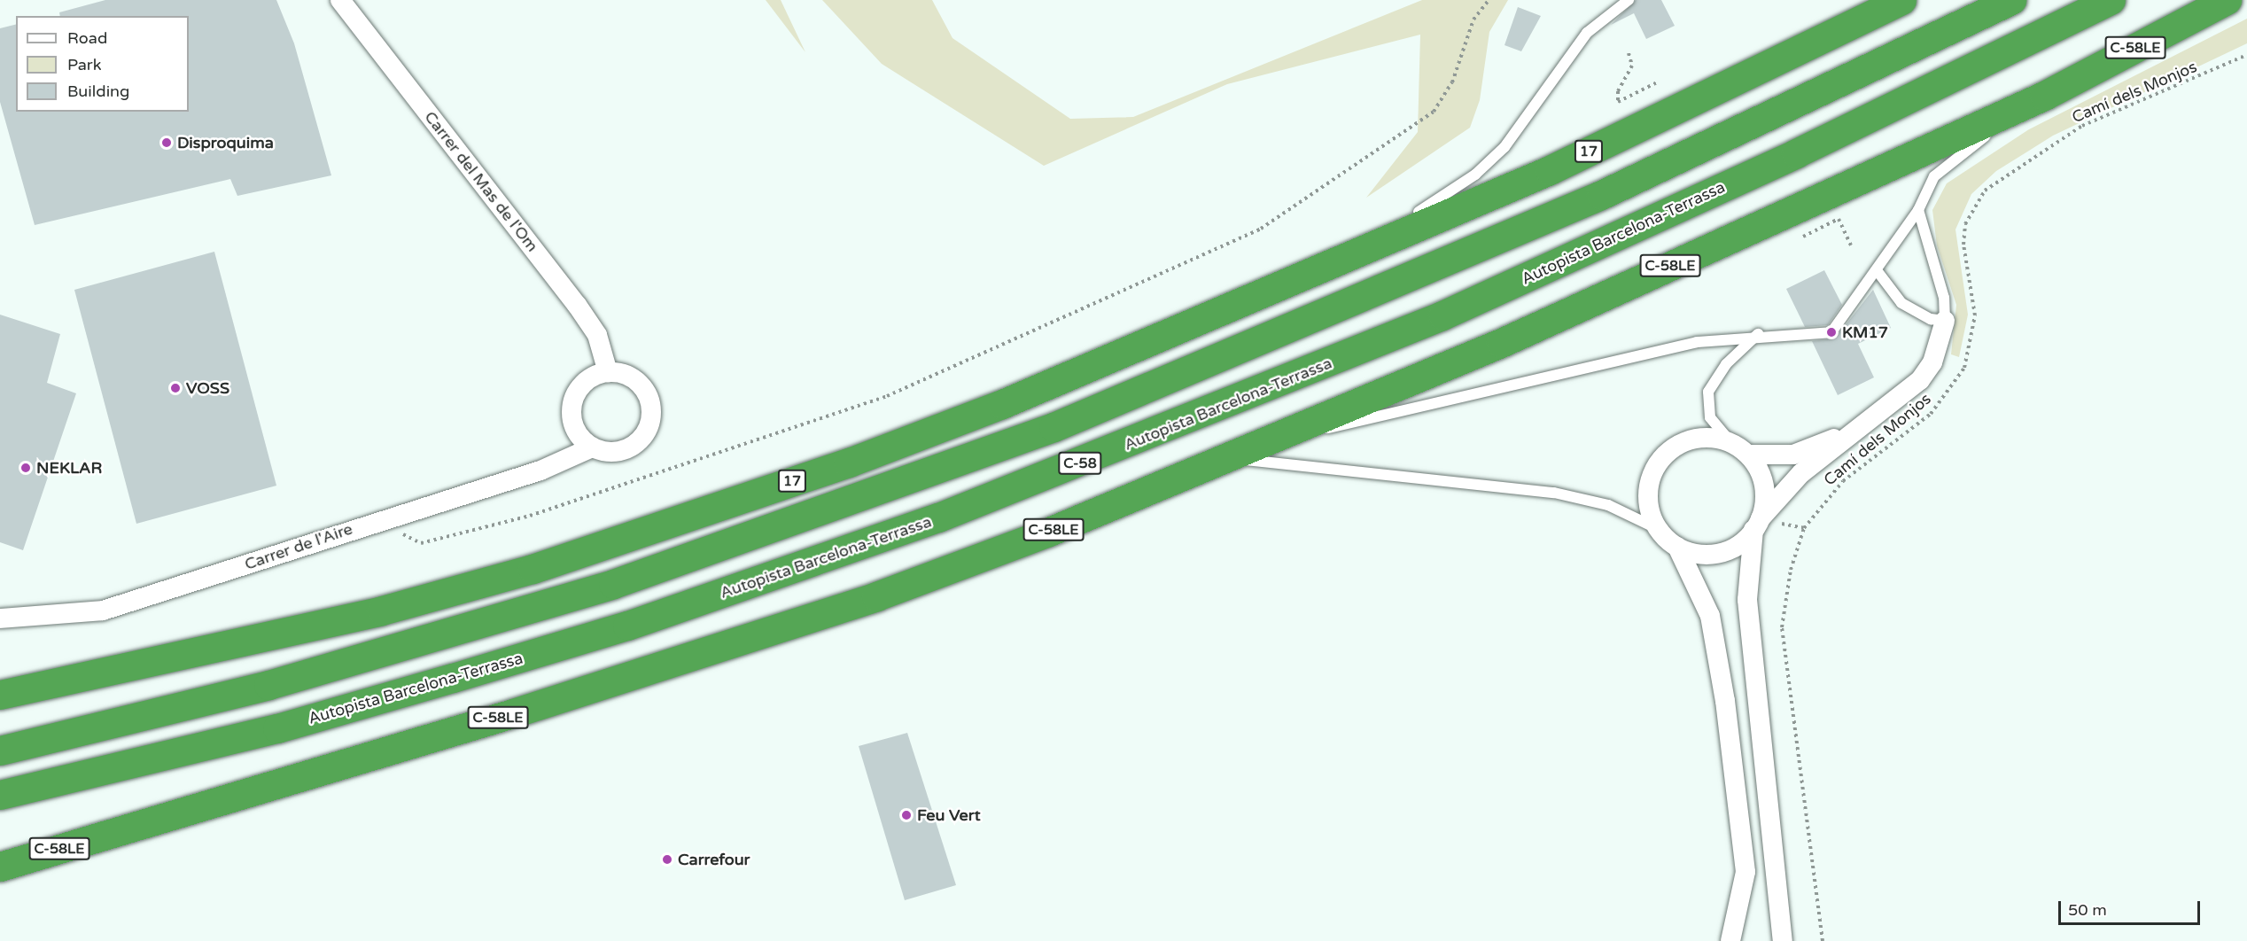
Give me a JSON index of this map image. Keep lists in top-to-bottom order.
{
  "streets": {
    "highway": [
      "C-58LE",
      "17",
      "Autopista Barcelona-Terrassa",
      "C-58"
    ],
    "street": ["Carrer del Mas de l'Om", "Carrer de l'Aire"],
    "path": ["Camí dels Monjos"]
  },
  "crossings": [
    ["Carrer del Mas de l'Om", "Carrer de l'Aire"]
  ],
  "places": [
    "Disproquima",
    "KM17",
    "VOSS",
    "NEKLAR",
    "Feu Vert",
    "Carrefour"
  ],
  "legend": ["Road", "Park", "Building"],
  "scale_bar": "50 m"
}
